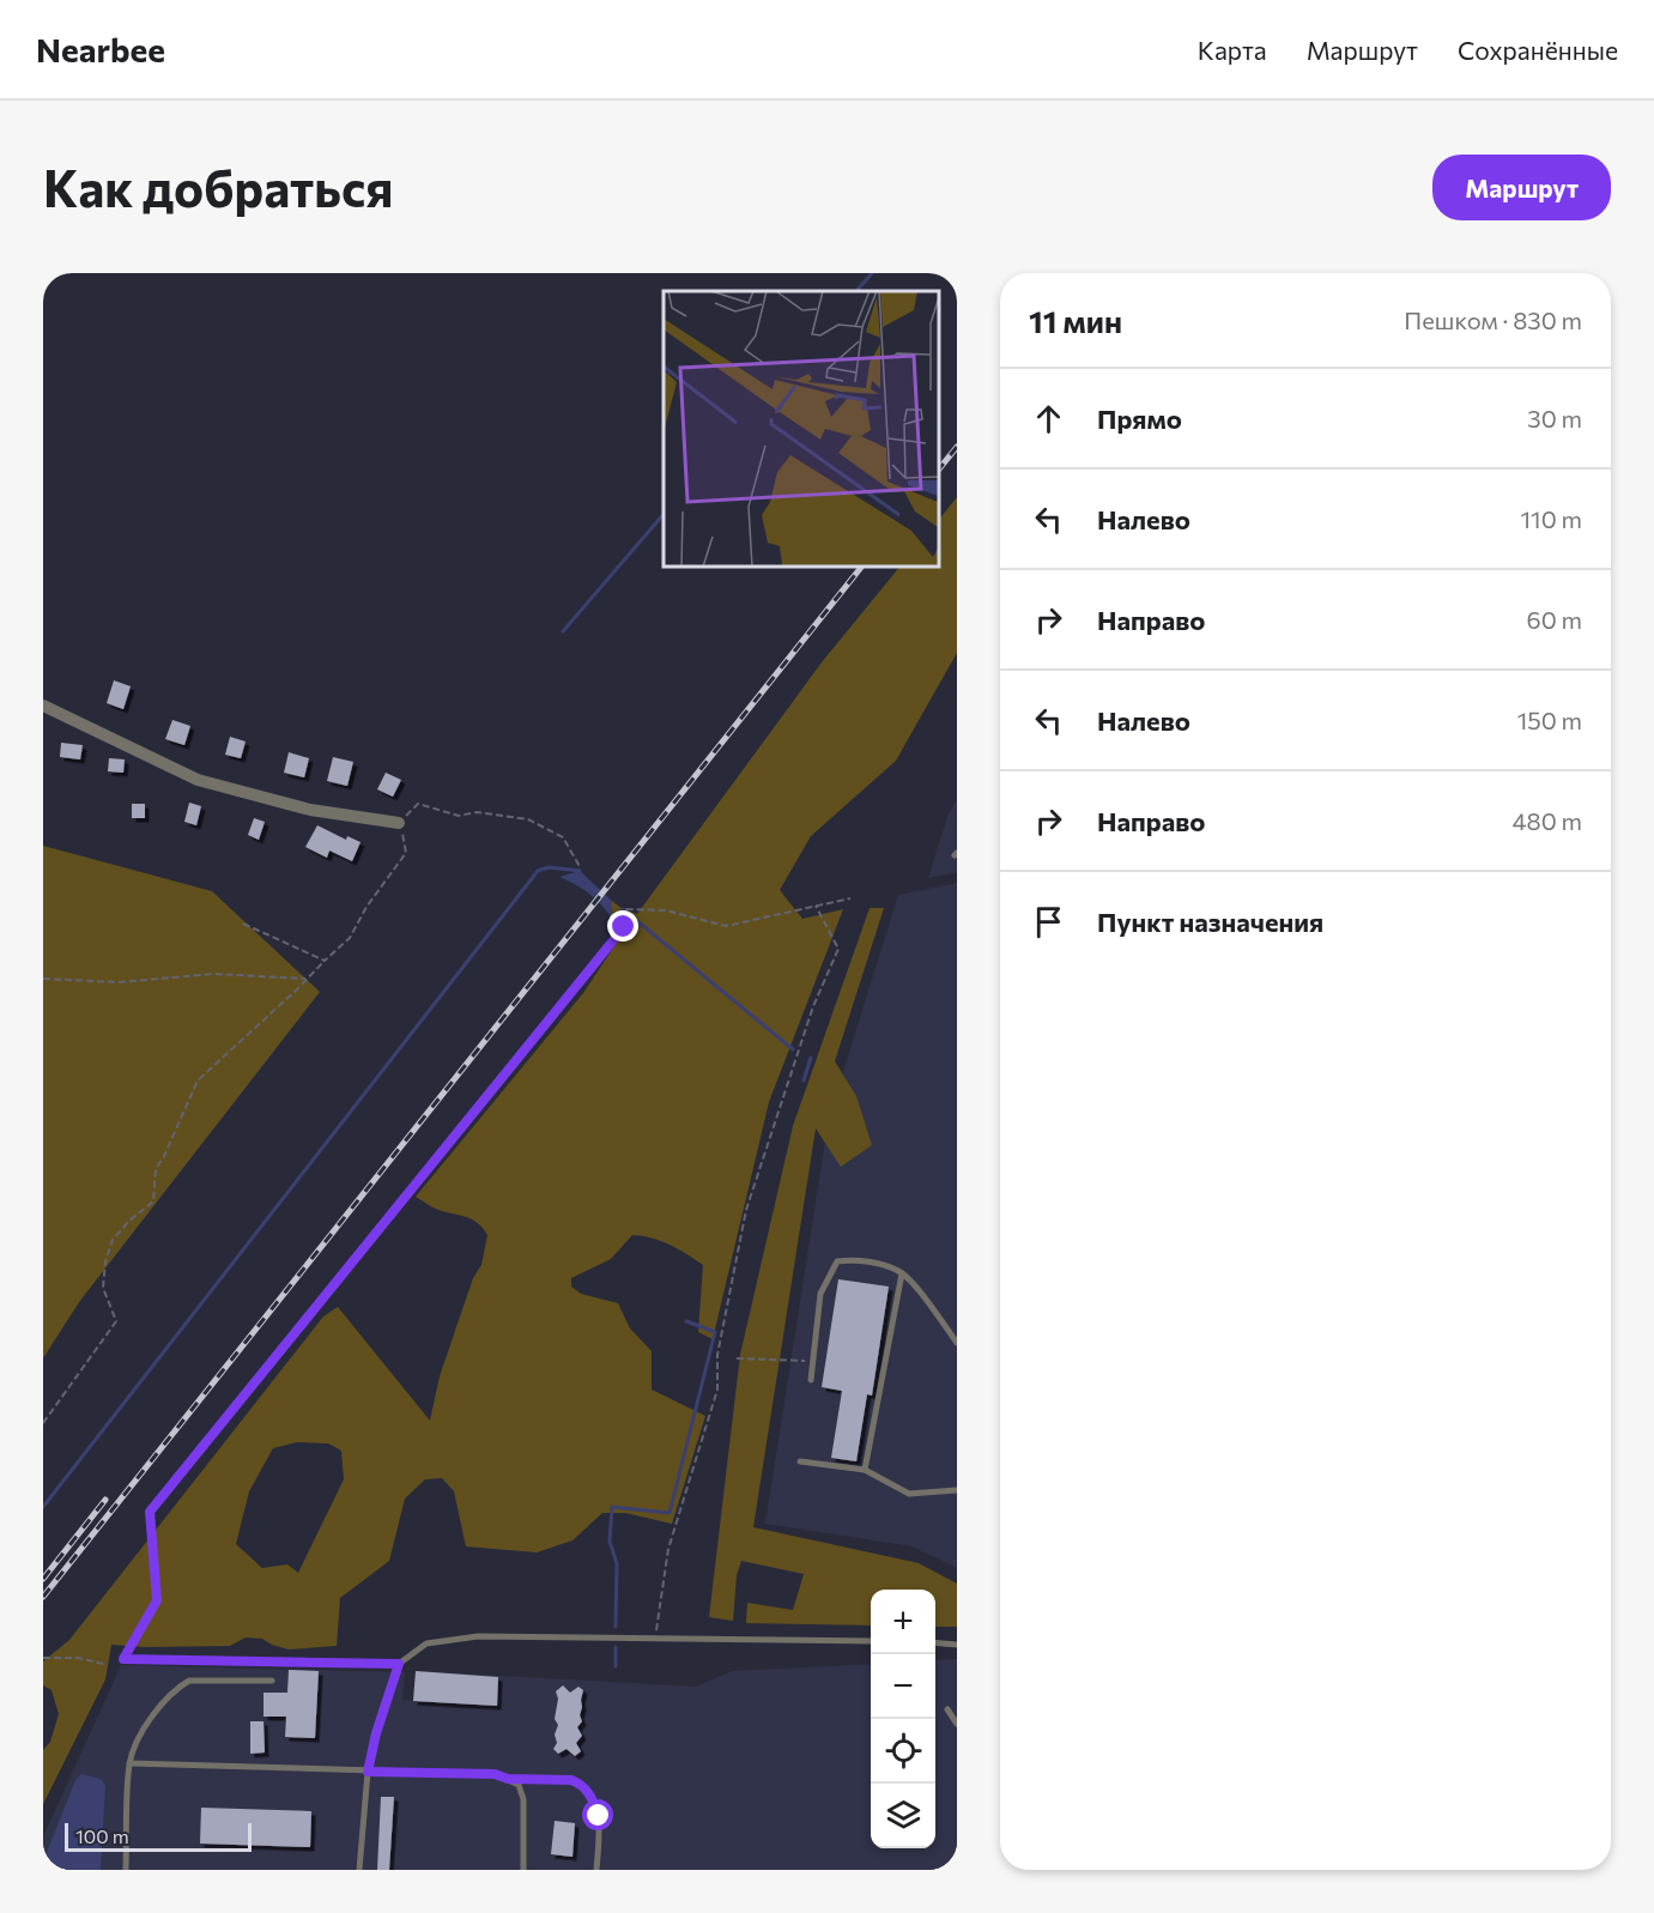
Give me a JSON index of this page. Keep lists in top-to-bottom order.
{
  "scale_bar": "100 m",
  "page": {
    "header": "Nearbee",
    "nav": ["Карта", "Маршрут", "Сохранённые"],
    "buttons": "Маршрут",
    "title": "Как добраться",
    "heading": ["11 мин", "Пешком · 830 m"],
    "list": [
      ["Прямо", "30 m"],
      ["Налево", "110 m"],
      ["Направо", "60 m"],
      ["Налево", "150 m"],
      ["Направо", "480 m"],
      "Пункт назначения"
    ],
    "map_buttons": ["+", "−"],
    "scale": "100 m"
  }
}
